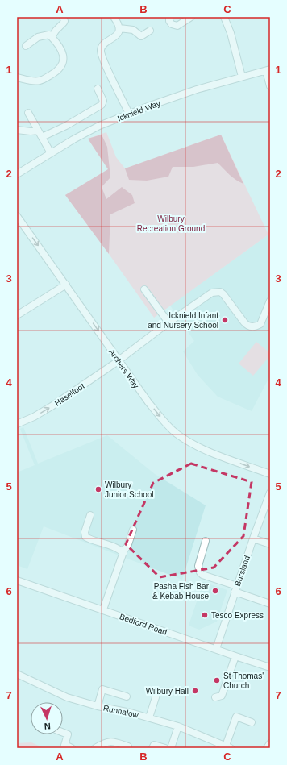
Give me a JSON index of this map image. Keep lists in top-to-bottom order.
{
  "streets": {
    "street": [
      "Icknield Way",
      "Archers Way",
      "Haselfoot",
      "Bursland",
      "Bedford Road",
      "Runnalow"
    ]
  },
  "crossings": [
    ["Archers Way", "Haselfoot"],
    ["Bursland", "Bedford Road"]
  ],
  "one_way": ["Archers Way", "Haselfoot"],
  "parks": ["Wilbury Recreation Ground"],
  "places": [
    "Icknield Infant and Nursery School",
    "Wilbury Junior School",
    "Pasha Fish Bar & Kebab House",
    "Tesco Express",
    "St Thomas' Church",
    "Wilbury Hall"
  ],
  "north": "bottom",
  "grid": {
    "columns": ["A", "B", "C"],
    "rows": [
      "1",
      "2",
      "3",
      "4",
      "5",
      "6",
      "7"
    ]
  }
}
